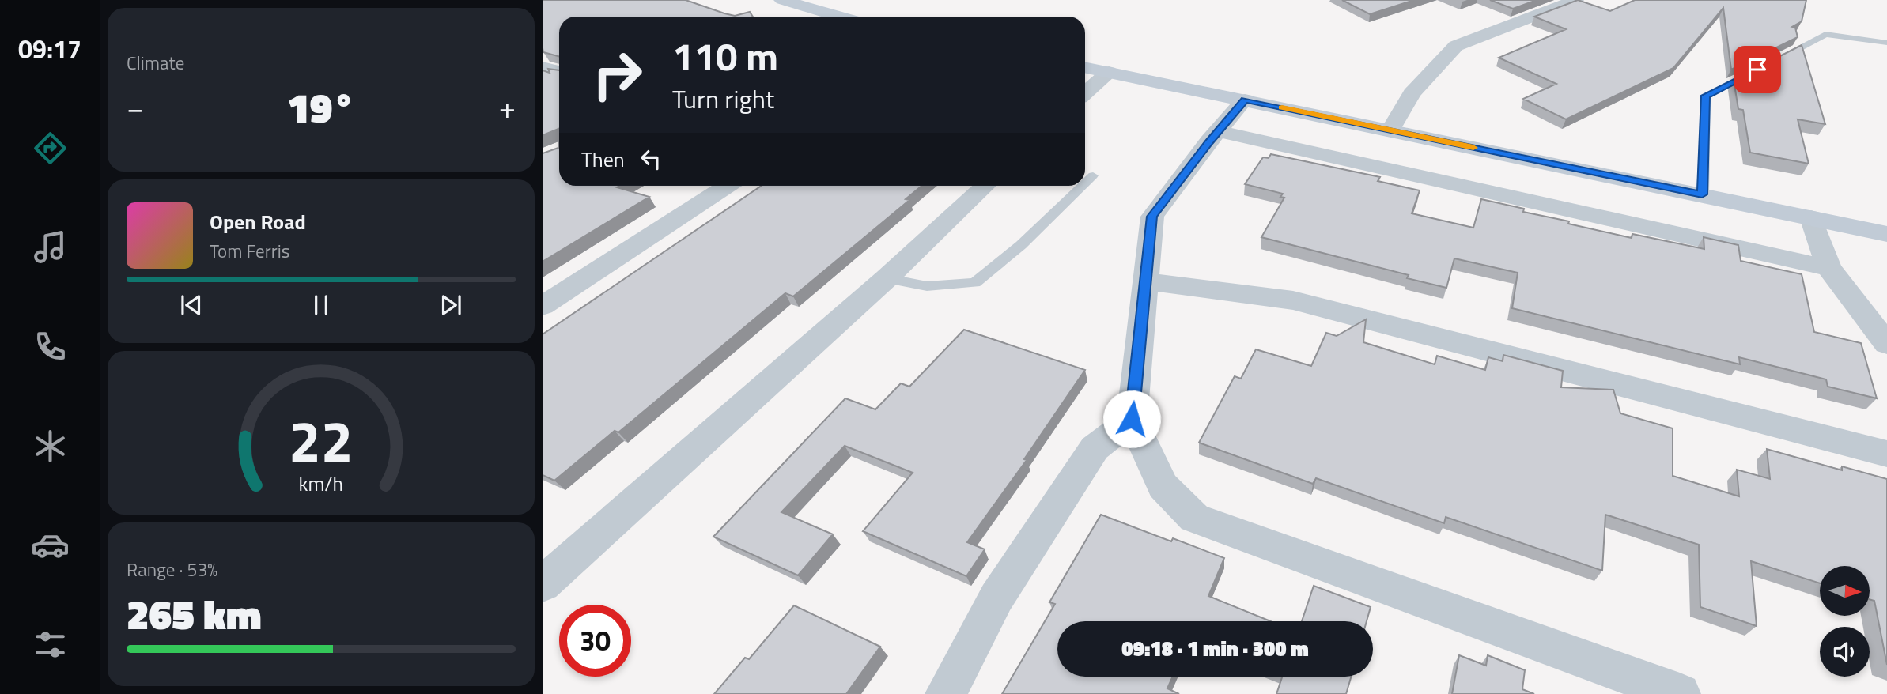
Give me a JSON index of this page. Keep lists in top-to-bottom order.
{
  "north": "right",
  "page": {
    "tabs": "09:17",
    "tile": [
      "Climate",
      ["Range · 53%", "265 km"]
    ],
    "turn": ["110 m", "Turn right"],
    "heat": ["−", "19°", "+"],
    "then": "Then",
    "song": ["Open Road", "Tom Ferris"],
    "limit": "30",
    "trip": "09:18 · 1 min · 300 m",
    "gauge": ["22", "km/h"]
  }
}
